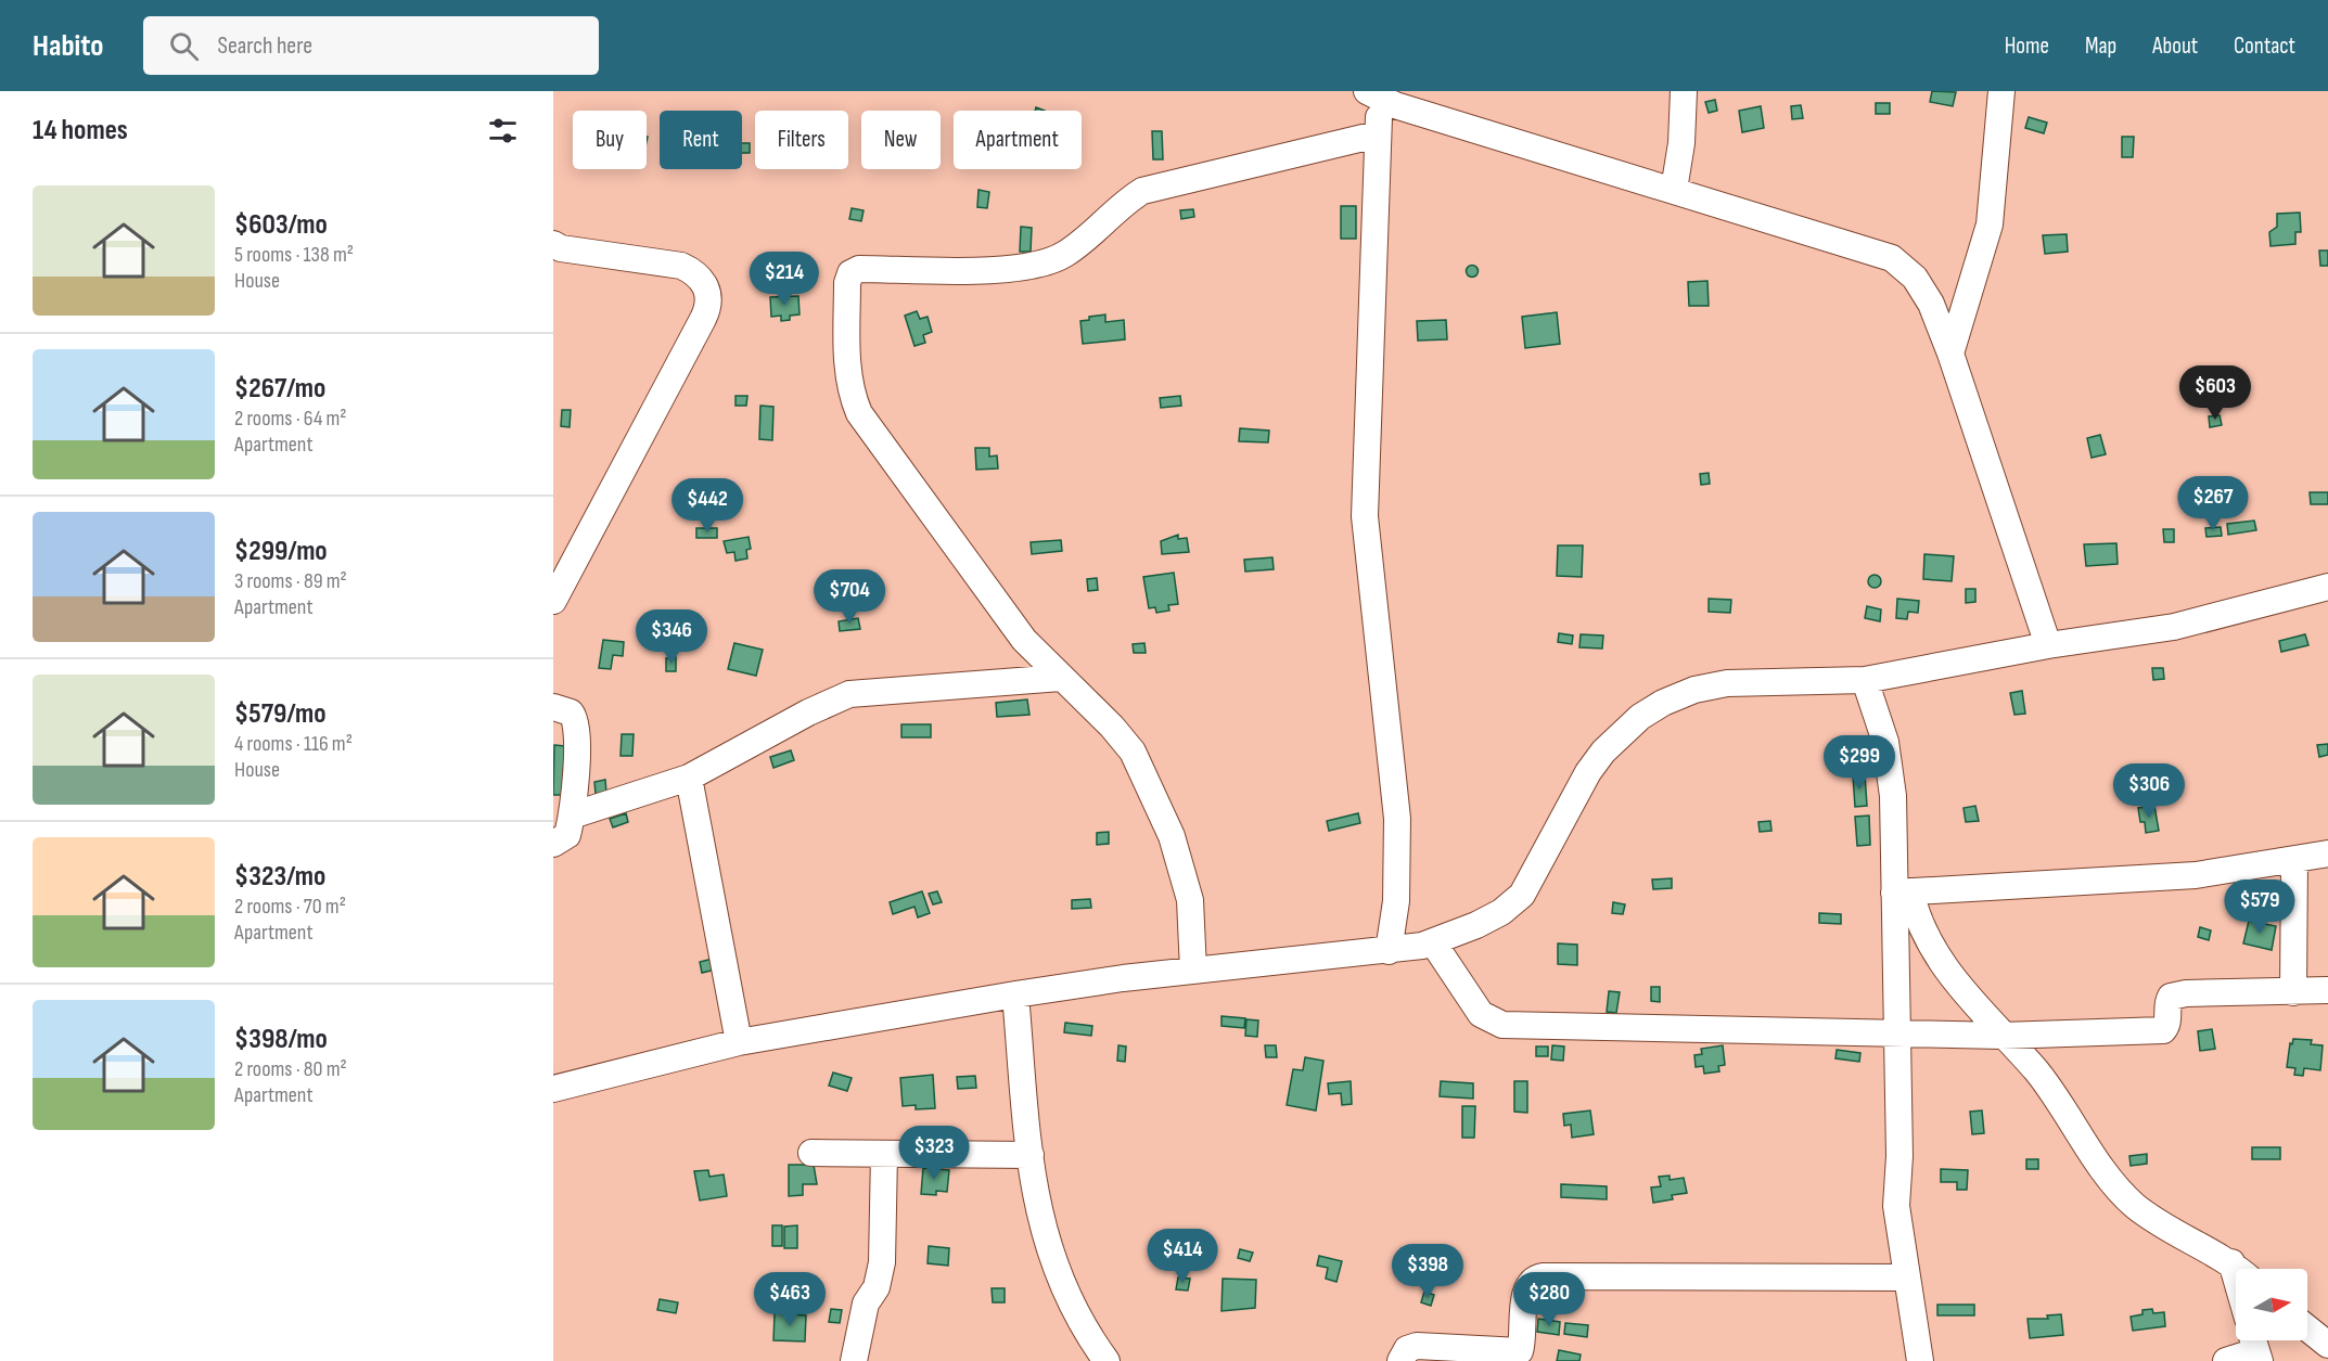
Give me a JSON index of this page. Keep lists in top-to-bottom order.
{
  "north": "right",
  "page": {
    "header": "Habito",
    "search": "Search here",
    "nav": [
      "Home",
      "Map",
      "About",
      "Contact"
    ],
    "heading": "14 homes",
    "chip": [
      "Buy",
      "Rent",
      "Filters",
      "New",
      "Apartment"
    ],
    "list": [
      {
        "name": "$603/mo",
        "note": "5 rooms · 138 m² · House"
      },
      {
        "name": "$267/mo",
        "note": "2 rooms · 64 m² · Apartment"
      },
      {
        "name": "$299/mo",
        "note": "3 rooms · 89 m² · Apartment"
      },
      {
        "name": "$579/mo",
        "note": "4 rooms · 116 m² · House"
      },
      {
        "name": "$323/mo",
        "note": "2 rooms · 70 m² · Apartment"
      },
      {
        "name": "$398/mo",
        "note": "2 rooms · 80 m² · Apartment"
      }
    ],
    "price": [
      "$214",
      "$603",
      "$267",
      "$442",
      "$704",
      "$346",
      "$299",
      "$306",
      "$579",
      "$323",
      "$414",
      "$398",
      "$463",
      "$280"
    ]
  }
}
